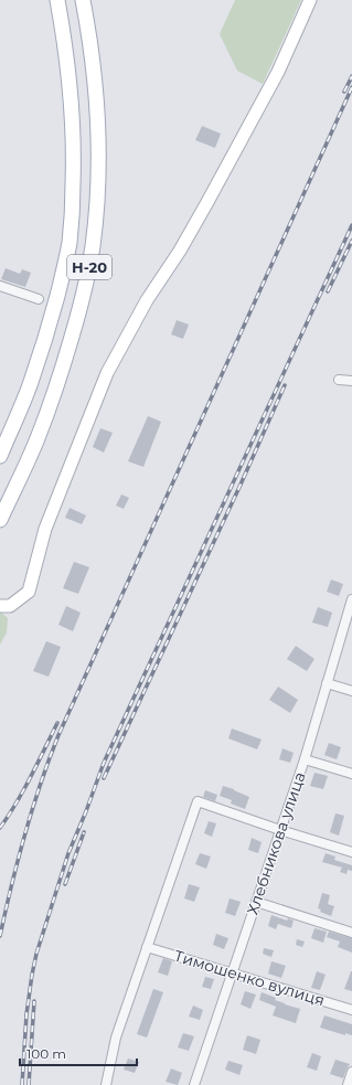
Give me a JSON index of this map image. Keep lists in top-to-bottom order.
{
  "streets": {
    "main road": ["Н-20"],
    "street": ["Хлебникова улица", "Тимошенко вулиця"]
  },
  "crossings": [
    ["Хлебникова улица", "Тимошенко вулиця"]
  ],
  "scale_bar": "100 m"
}
